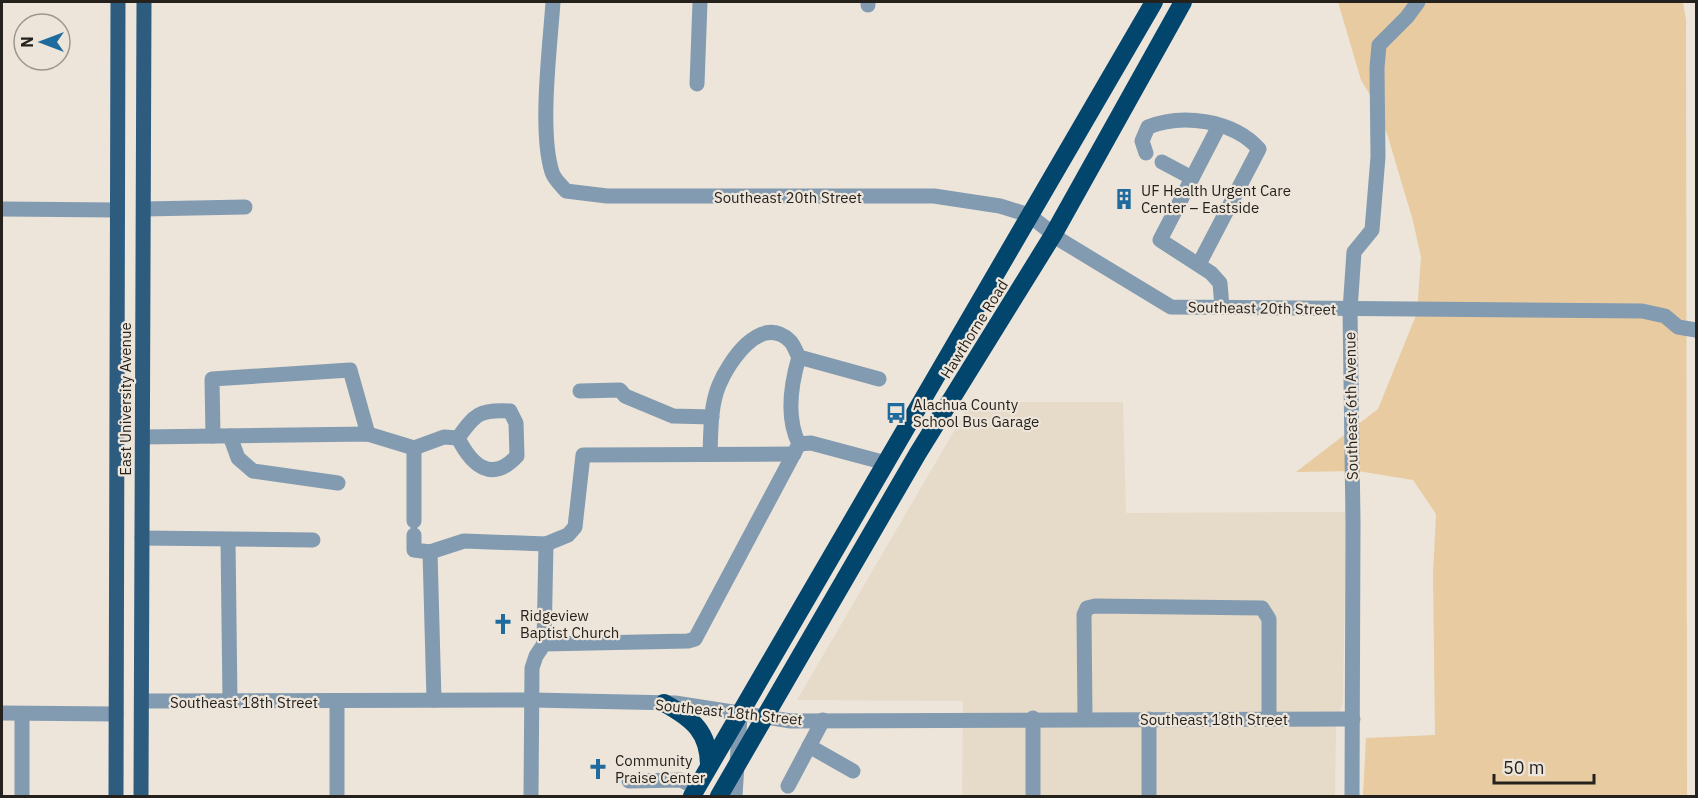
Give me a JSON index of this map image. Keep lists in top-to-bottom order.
{
  "streets": {
    "highway": ["Hawthorne Road"],
    "main road": ["East University Avenue"],
    "street": ["Southeast 20th Street", "Southeast 6th Avenue", "Southeast 18th Street"]
  },
  "crossings": [
    ["Southeast 20th Street", "Hawthorne Road"],
    ["Southeast 20th Street", "Southeast 6th Avenue"],
    ["Hawthorne Road", "Southeast 18th Street"],
    ["East University Avenue", "Southeast 18th Street"],
    ["Southeast 6th Avenue", "Southeast 18th Street"]
  ],
  "places": {
    "building": ["UF Health Urgent Care Center – Eastside"],
    "bus stop": ["Alachua County School Bus Garage"],
    "church": ["Ridgeview Baptist Church", "Community Praise Center"]
  },
  "scale_bar": "50 m",
  "north": "left"
}
